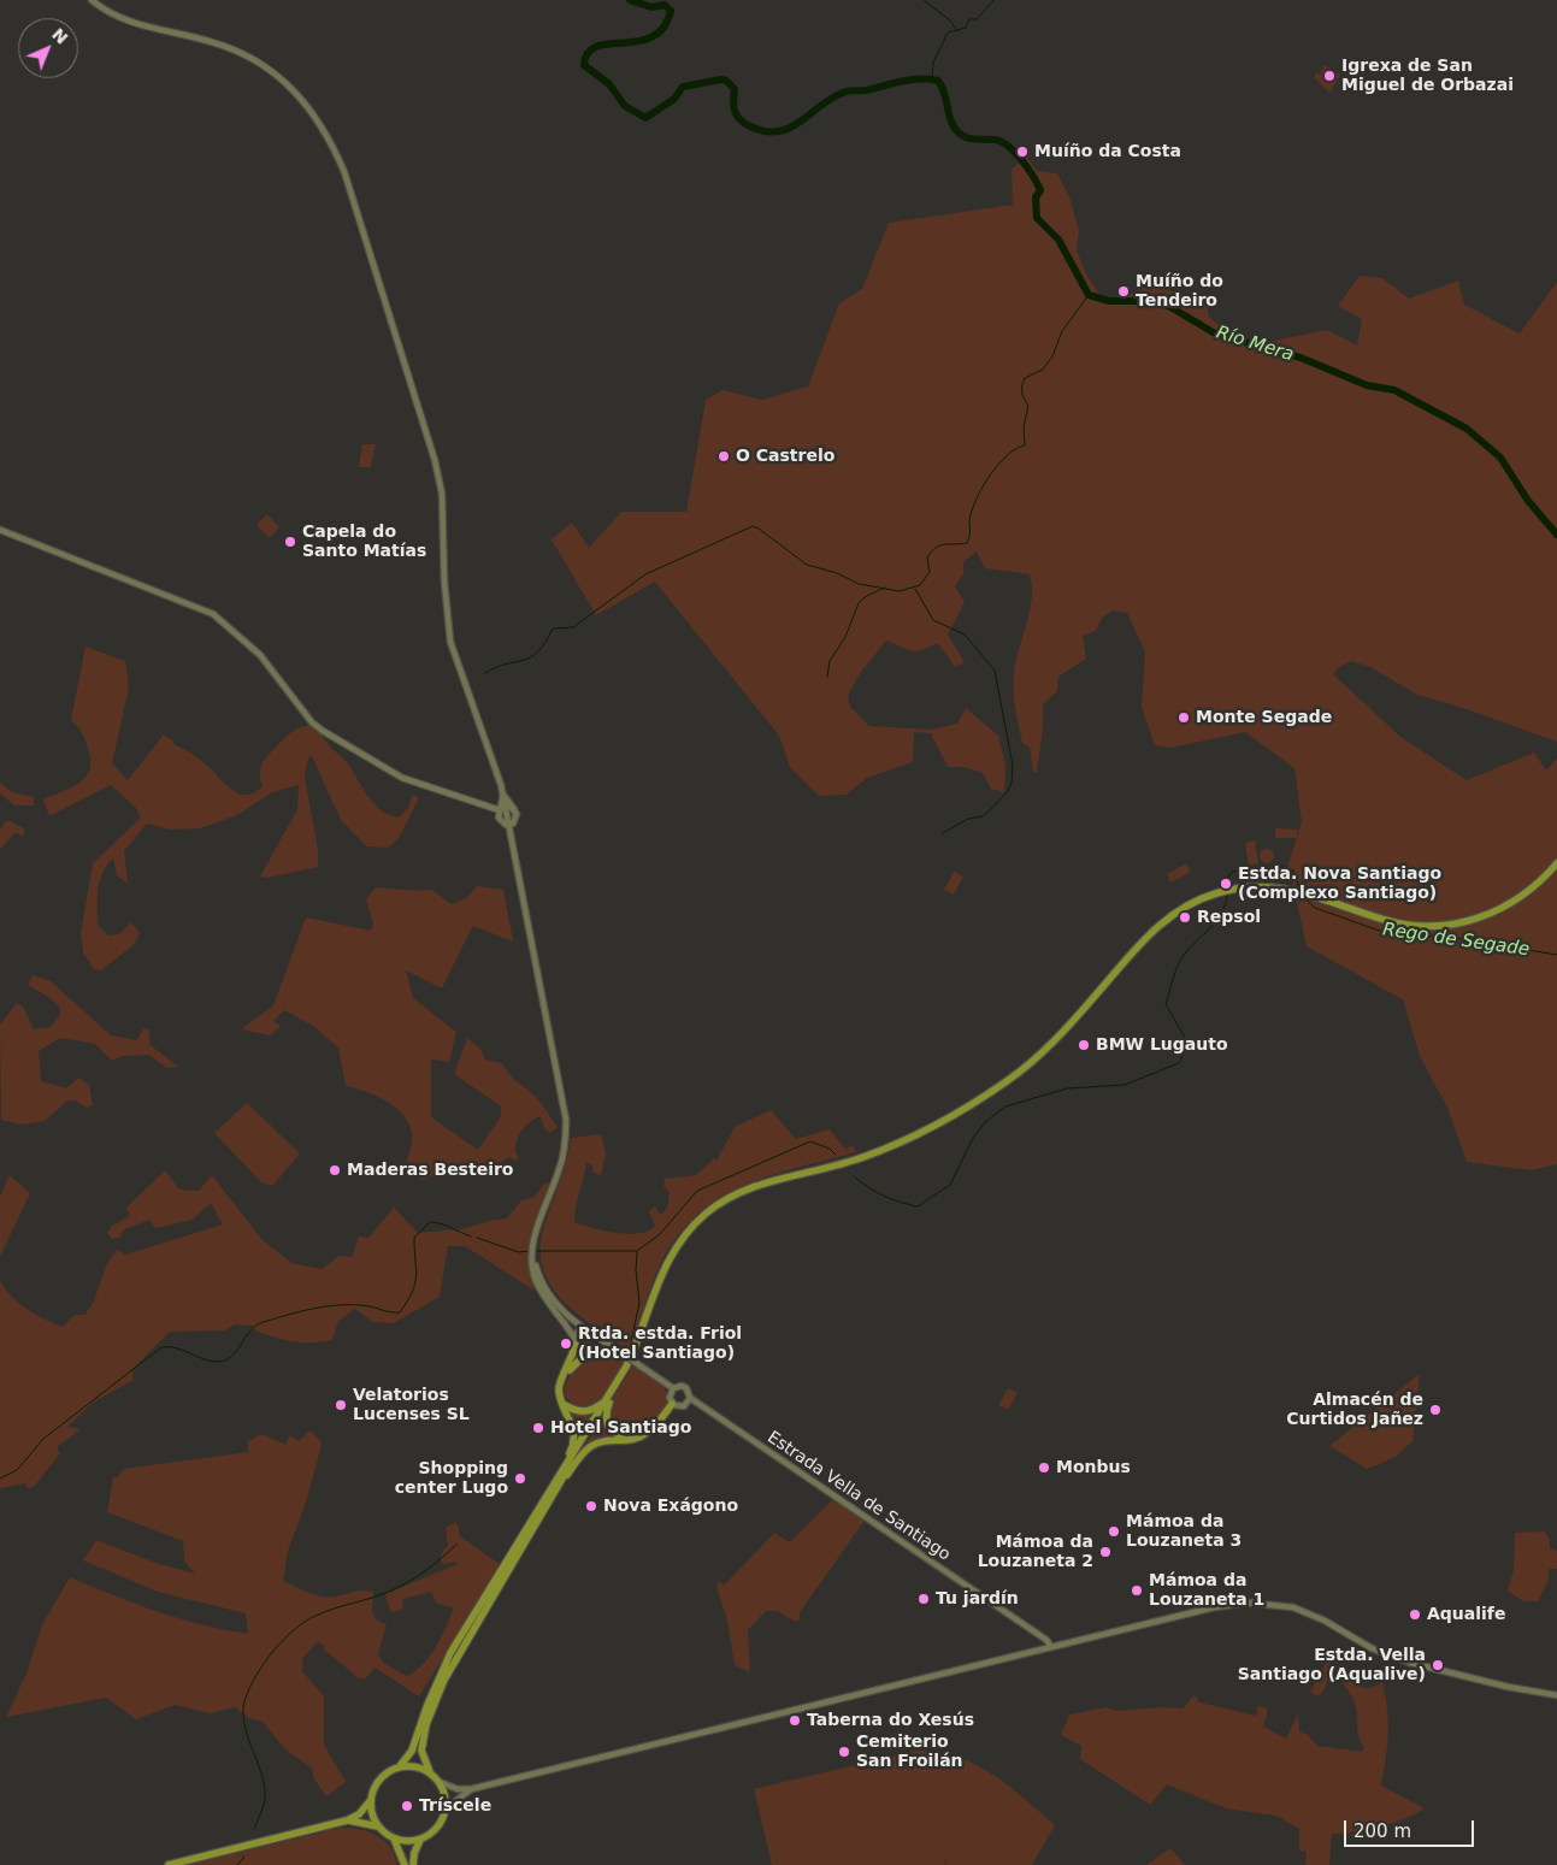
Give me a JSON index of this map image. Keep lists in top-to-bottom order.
{
  "streets": {
    "main road": ["Estrada Vella de Santiago"]
  },
  "water": ["Río Mera", "Rego de Segade"],
  "places": [
    "Igrexa de San Miguel de Orbazai",
    "Muíño da Costa",
    "Muíño do Tendeiro",
    "O Castrelo",
    "Capela do Santo Matías",
    "Monte Segade",
    "Estda. Nova Santiago (Complexo Santiago)",
    "Repsol",
    "BMW Lugauto",
    "Maderas Besteiro",
    "Rtda. estda. Friol (Hotel Santiago)",
    "Velatorios Lucenses SL",
    "Almacén de Curtidos Jañez",
    "Hotel Santiago",
    "Monbus",
    "Shopping center Lugo",
    "Nova Exágono",
    "Mámoa da Louzaneta 3",
    "Mámoa da Louzaneta 2",
    "Mámoa da Louzaneta 1",
    "Tu jardín",
    "Aqualife",
    "Estda. Vella Santiago (Aqualive)",
    "Taberna do Xesús",
    "Cemiterio San Froilán",
    "Tríscele"
  ],
  "scale_bar": "200 m",
  "north": "top right"
}
